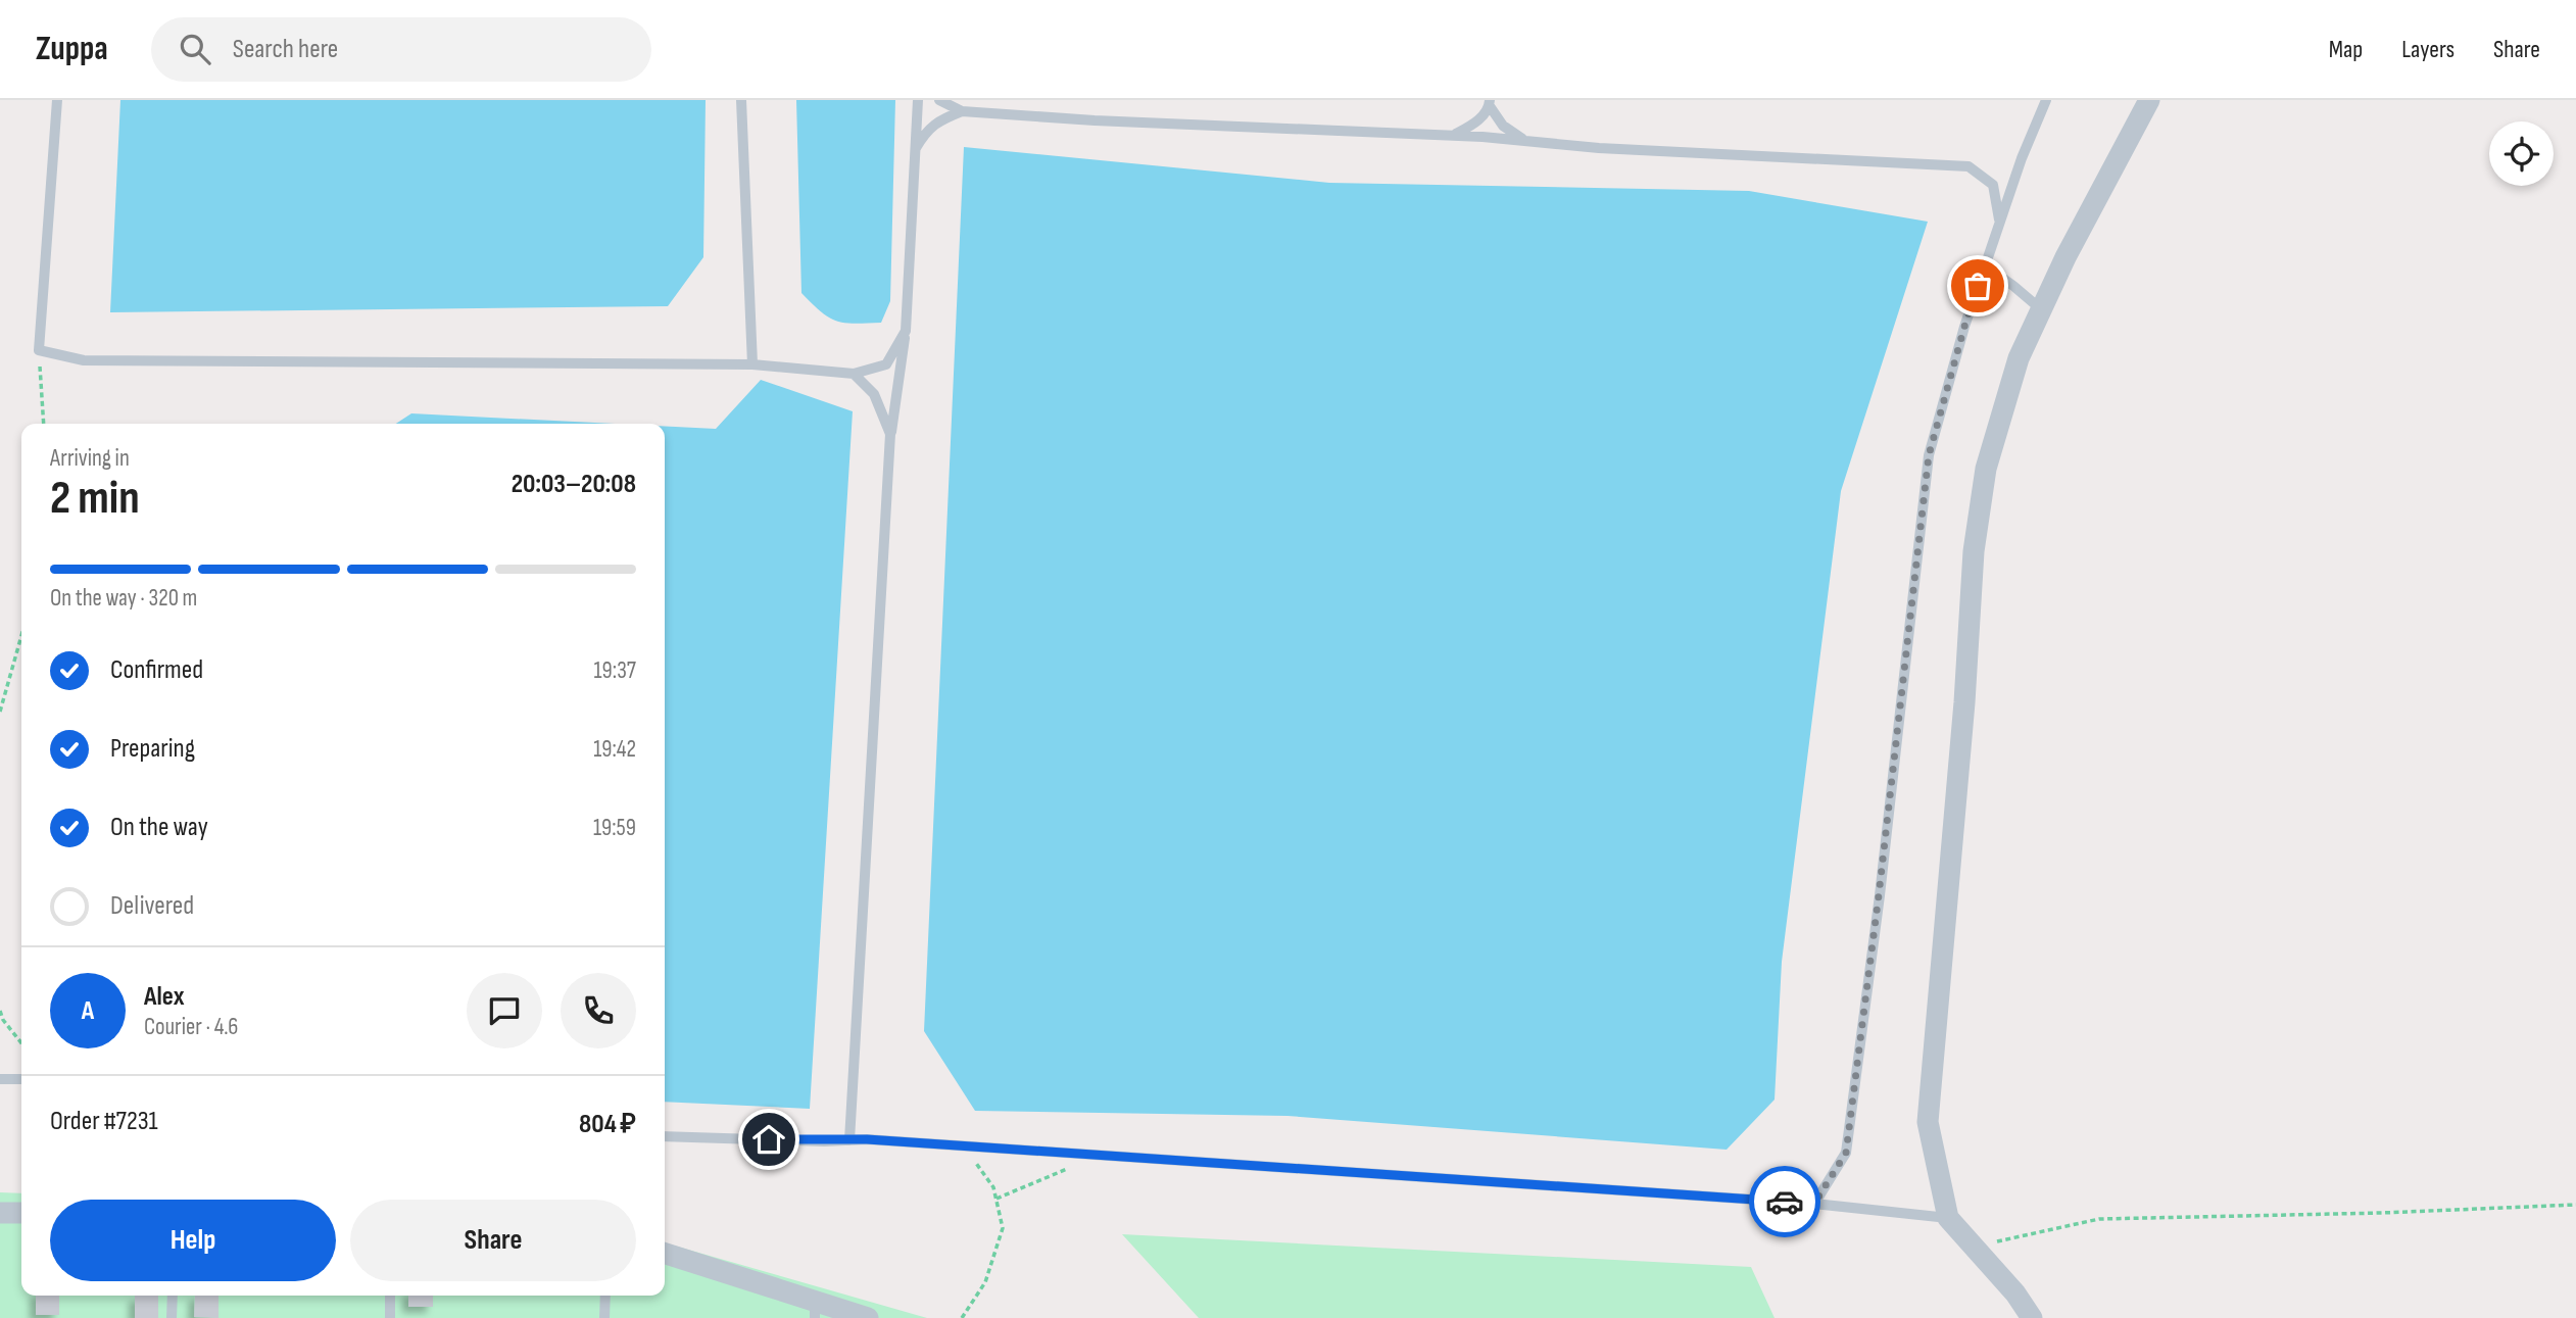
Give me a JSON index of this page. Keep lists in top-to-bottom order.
{
  "page": {
    "header": "Zuppa",
    "search": "Search here",
    "nav": ["Map", "Layers", "Share"],
    "heading": ["2 min", "Arriving in", "20:03–20:08"],
    "panel": [
      "Alex",
      "Courier · 4.6",
      "Order #7231",
      "804 ₽"
    ],
    "bar": "On the way · 320 m",
    "list": [
      ["Confirmed", "19:37"],
      ["Preparing", "19:42"],
      ["On the way", "19:59"],
      "Delivered"
    ],
    "round": "A",
    "buttons": ["Help", "Share"]
  }
}
